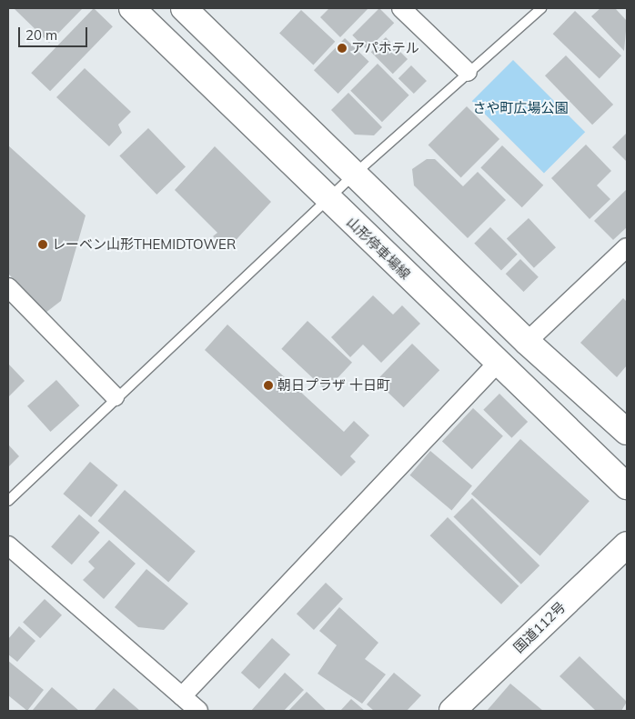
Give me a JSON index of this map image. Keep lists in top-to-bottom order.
{
  "streets": {
    "main road": ["山形停車場線", "国道112号"]
  },
  "parks": ["さや町広場公園"],
  "places": ["アパホテル", "レーベン山形THEMIDTOWER", "朝日プラザ 十日町"],
  "scale_bar": "20 m"
}
